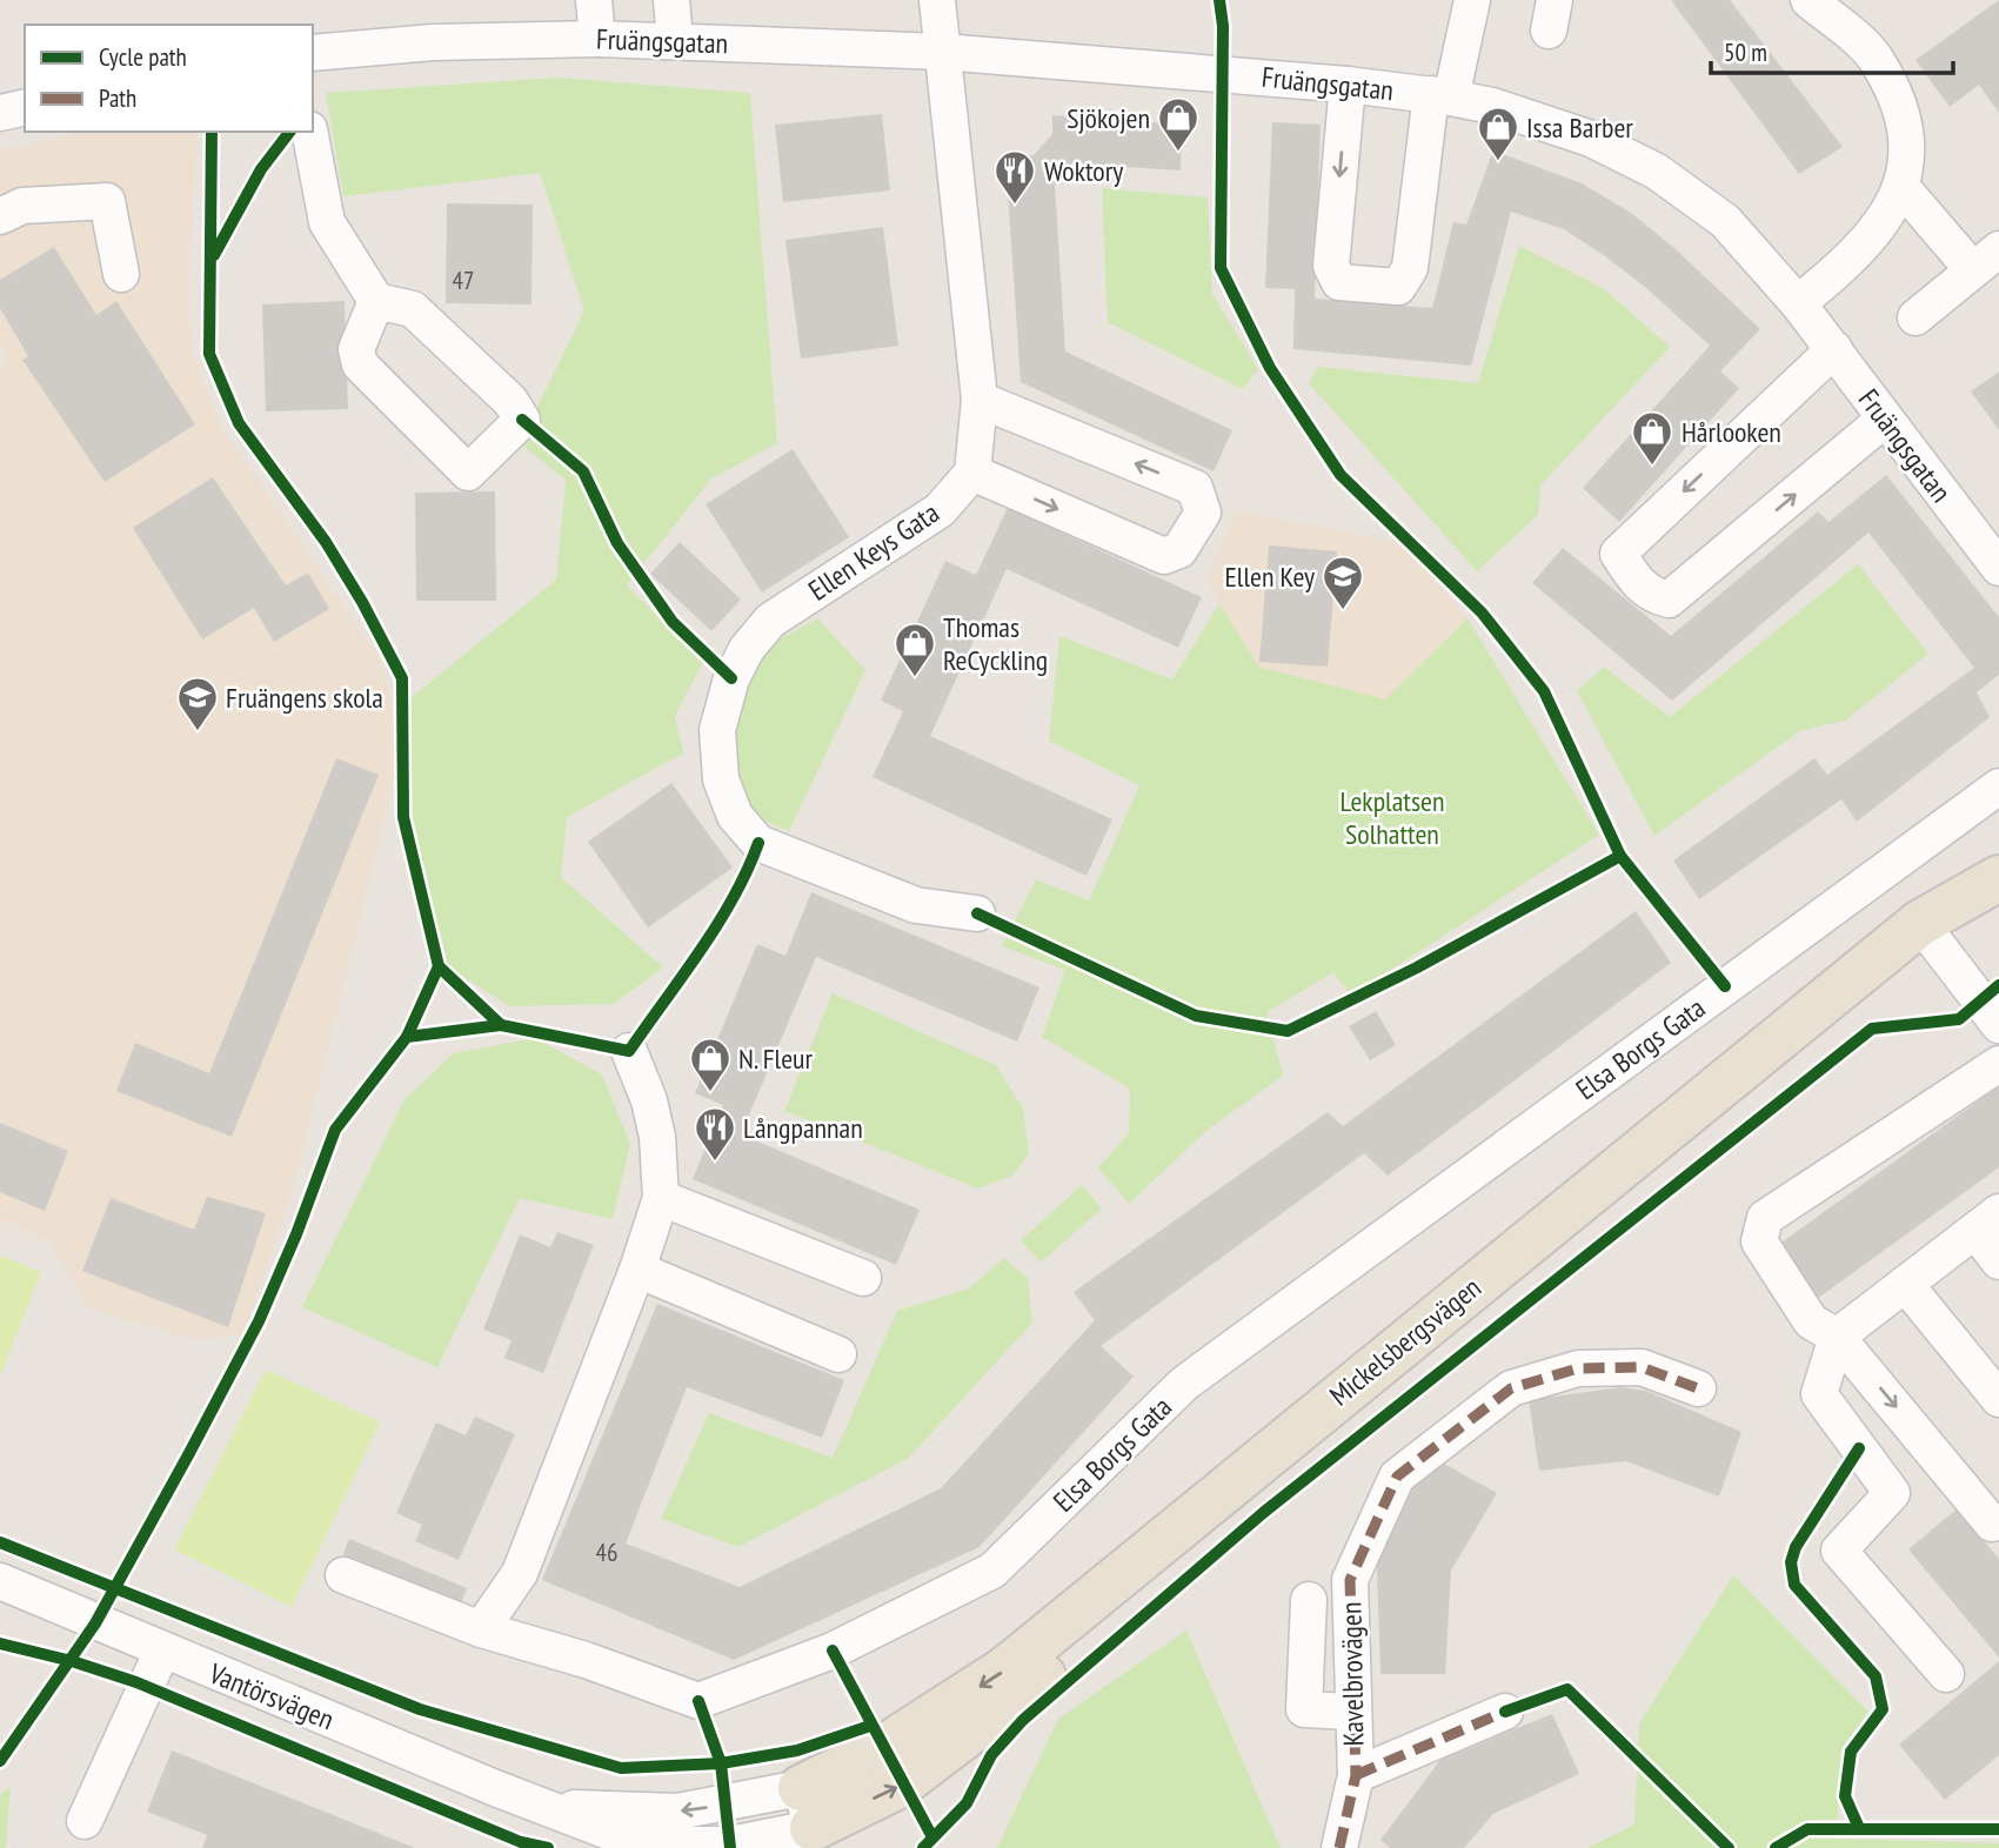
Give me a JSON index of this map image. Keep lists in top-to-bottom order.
{
  "streets": {
    "main road": ["Mickelsbergsvägen"],
    "street": [
      "Fruängsgatan",
      "Ellen Keys Gata",
      "Elsa Borgs Gata",
      "Kavelbrovägen",
      "Vantörsvägen"
    ]
  },
  "crossings": [
    ["Mickelsbergsvägen", "Vantörsvägen"]
  ],
  "parks": ["Lekplatsen Solhatten"],
  "places": {
    "shop": [
      "Sjökojen",
      "Issa Barber",
      "Hårlooken",
      "Thomas ReCyckling",
      "N. Fleur"
    ],
    "restaurant": ["Woktory", "Långpannan"],
    "school or university": ["Ellen Key", "Fruängens skola"]
  },
  "house_numbers": ["47", "46"],
  "legend": ["Cycle path", "Path"],
  "scale_bar": "50 m"
}
